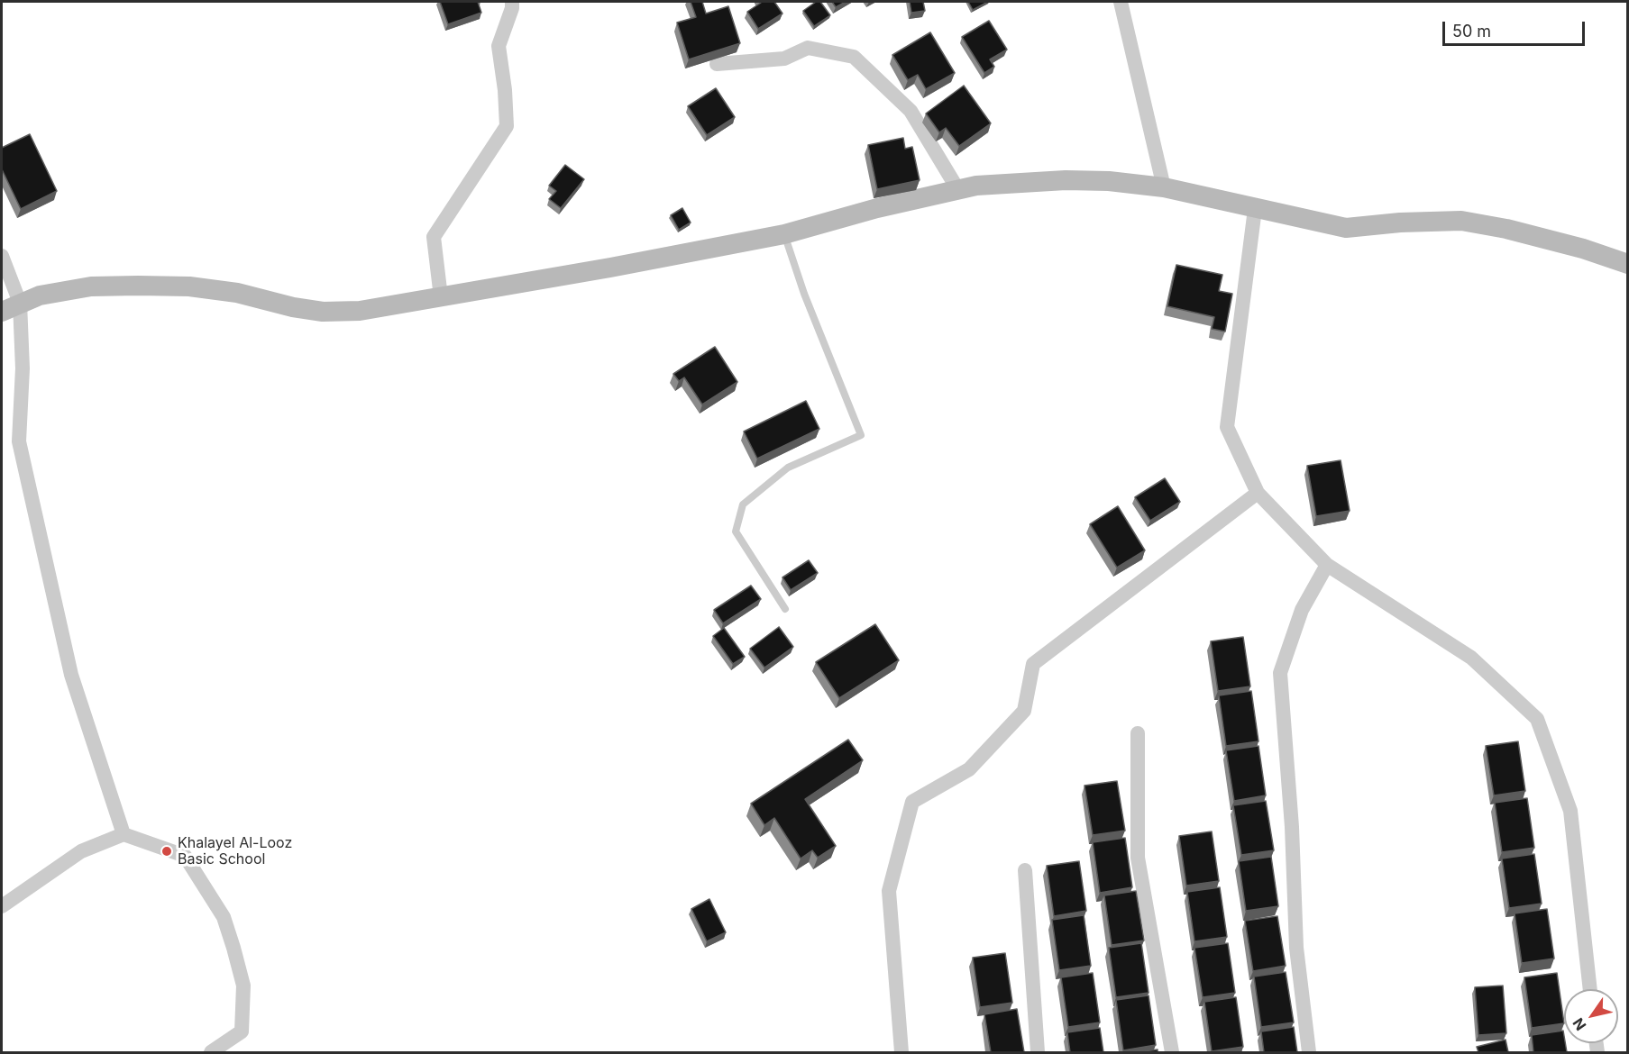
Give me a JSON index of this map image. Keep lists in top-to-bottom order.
{
  "places": ["Khalayel Al-Looz Basic School"],
  "scale_bar": "50 m",
  "north": "bottom left"
}
